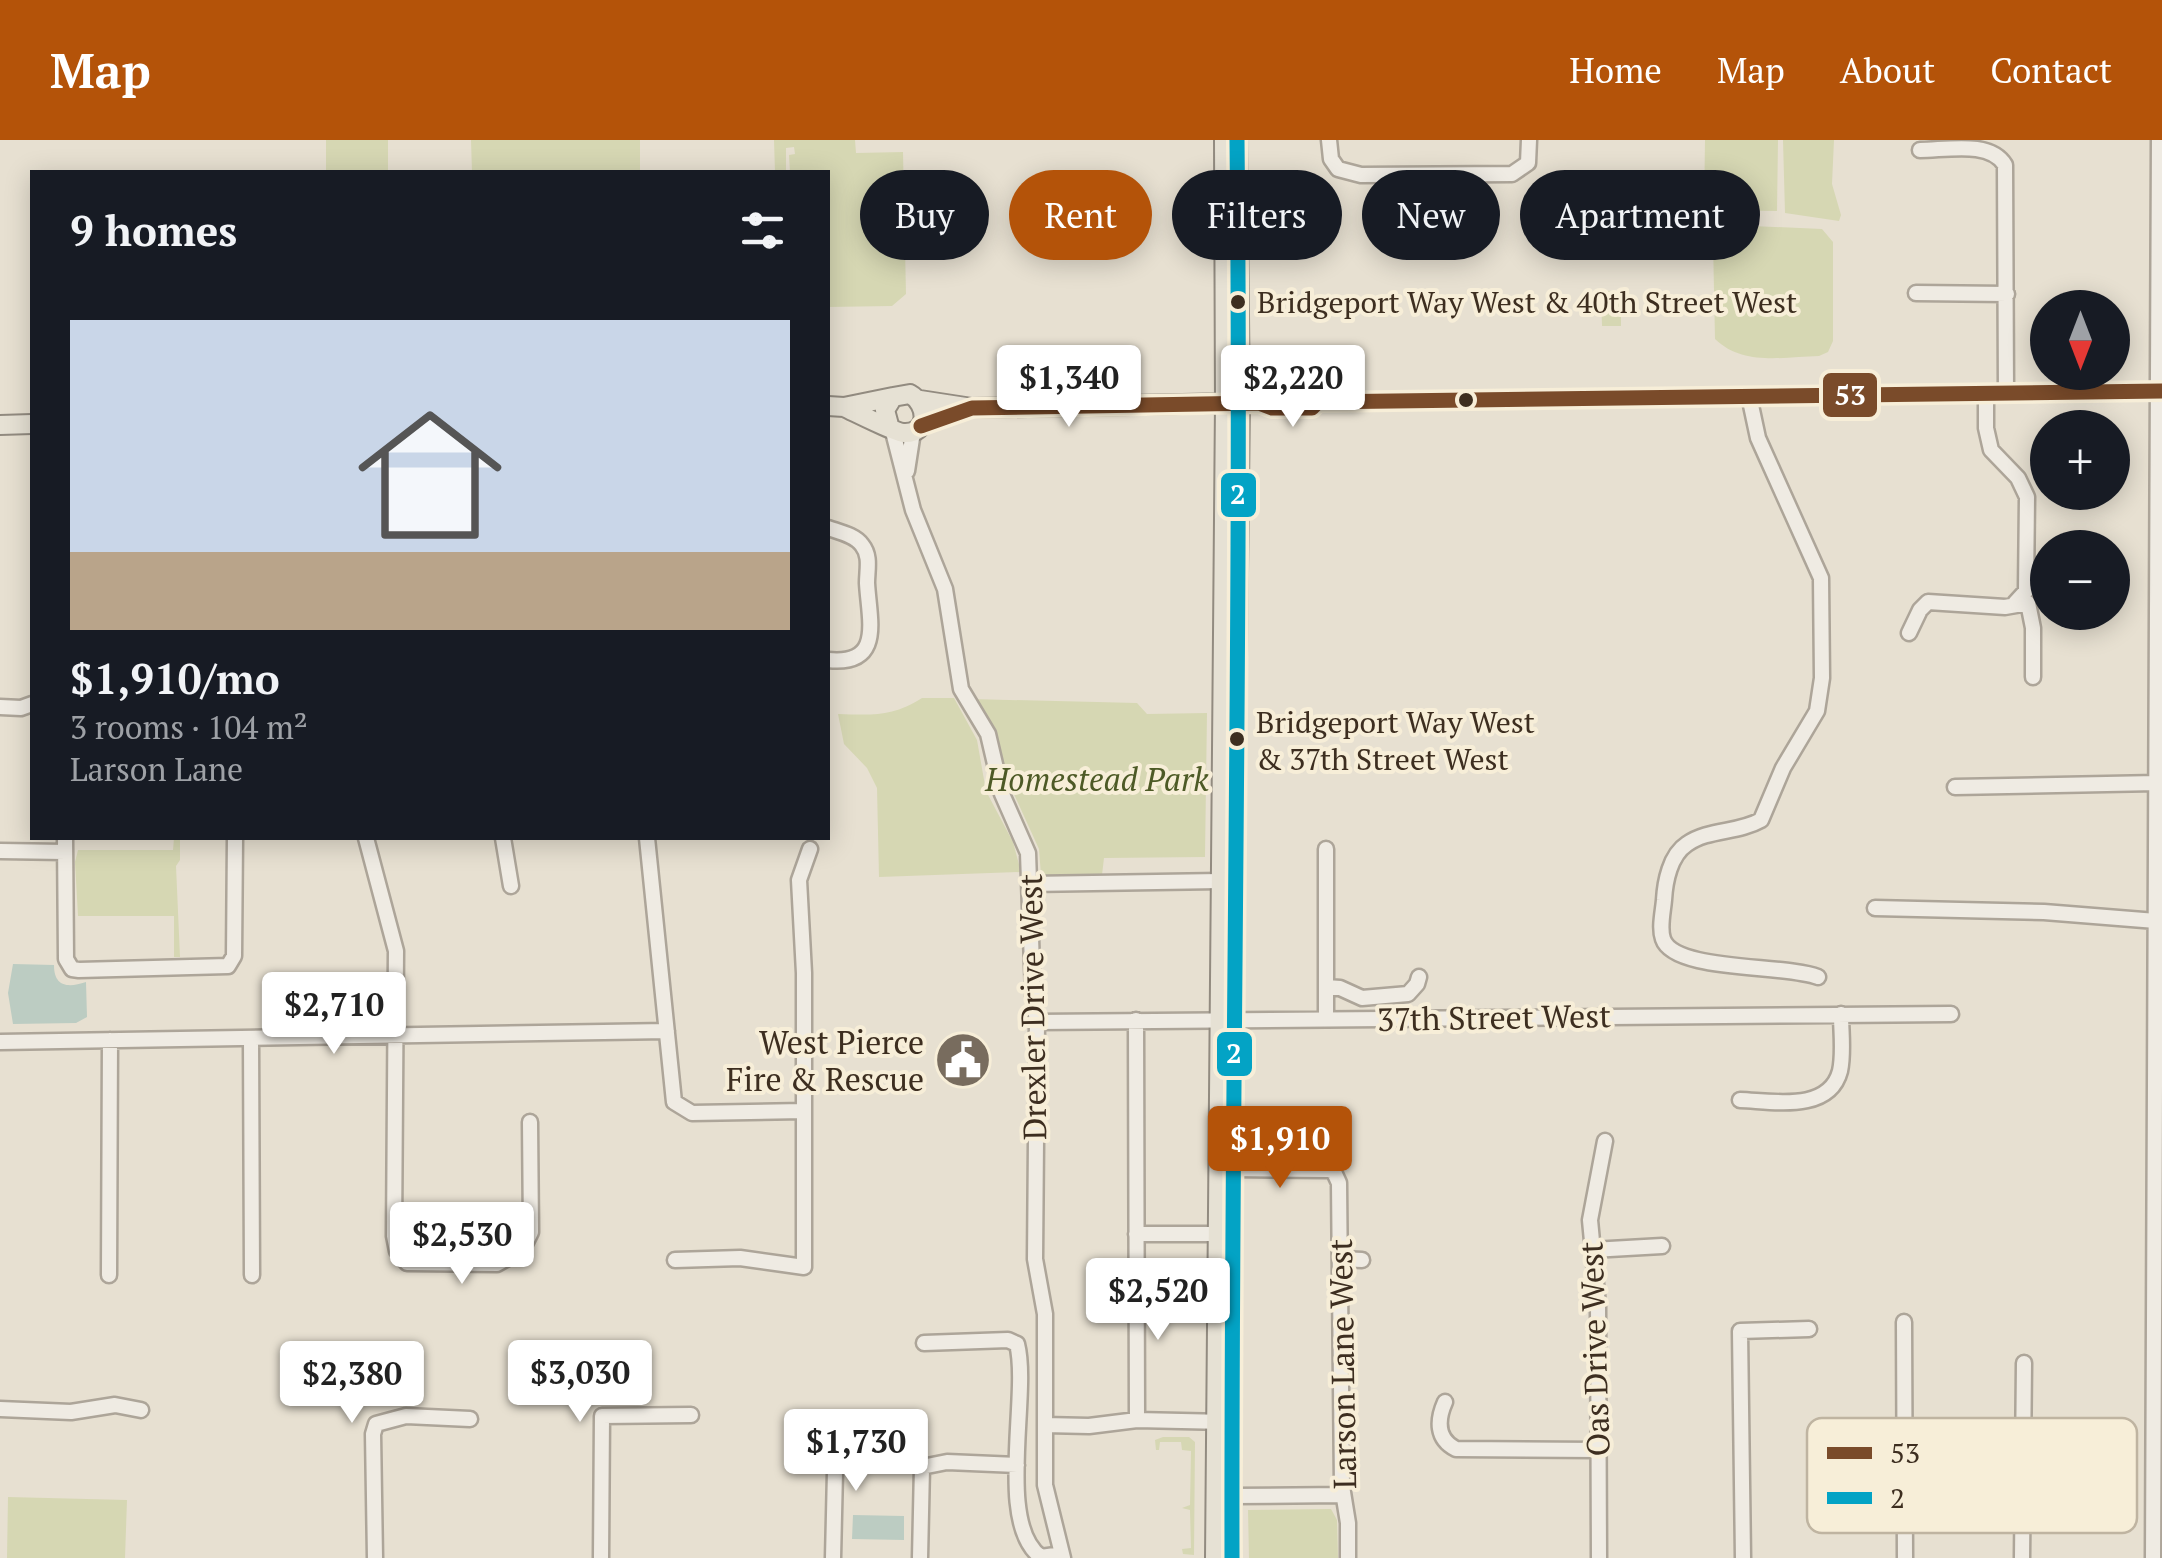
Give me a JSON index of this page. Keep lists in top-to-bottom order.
{
  "streets": {
    "street": [
      "Drexler Drive West",
      "37th Street West",
      "Oas Drive West",
      "Larson Lane West"
    ]
  },
  "crossings": [
    ["Drexler Drive West", "37th Street West"]
  ],
  "parks": ["Homestead Park"],
  "places": {
    "other": ["Bridgeport Way West & 40th Street West", "Bridgeport Way West & 37th Street West"],
    "public building": ["West Pierce Fire & Rescue"]
  },
  "lines": ["transit line 2", "transit line 53"],
  "legend": ["53", "2"],
  "north": "bottom",
  "page": {
    "header": "Map",
    "nav": [
      "Home",
      "Map",
      "About",
      "Contact"
    ],
    "chip": [
      "Buy",
      "Rent",
      "Filters",
      "New",
      "Apartment"
    ],
    "heading": "9 homes",
    "map_buttons": ["+", "−"],
    "list": [
      {
        "name": "$1,910/mo",
        "note": "3 rooms · 104 m² · Larson Lane"
      }
    ],
    "price": [
      "$1,340",
      "$2,220",
      "$2,710",
      "$1,910",
      "$2,530",
      "$2,520",
      "$3,030",
      "$2,380",
      "$1,730"
    ]
  }
}
